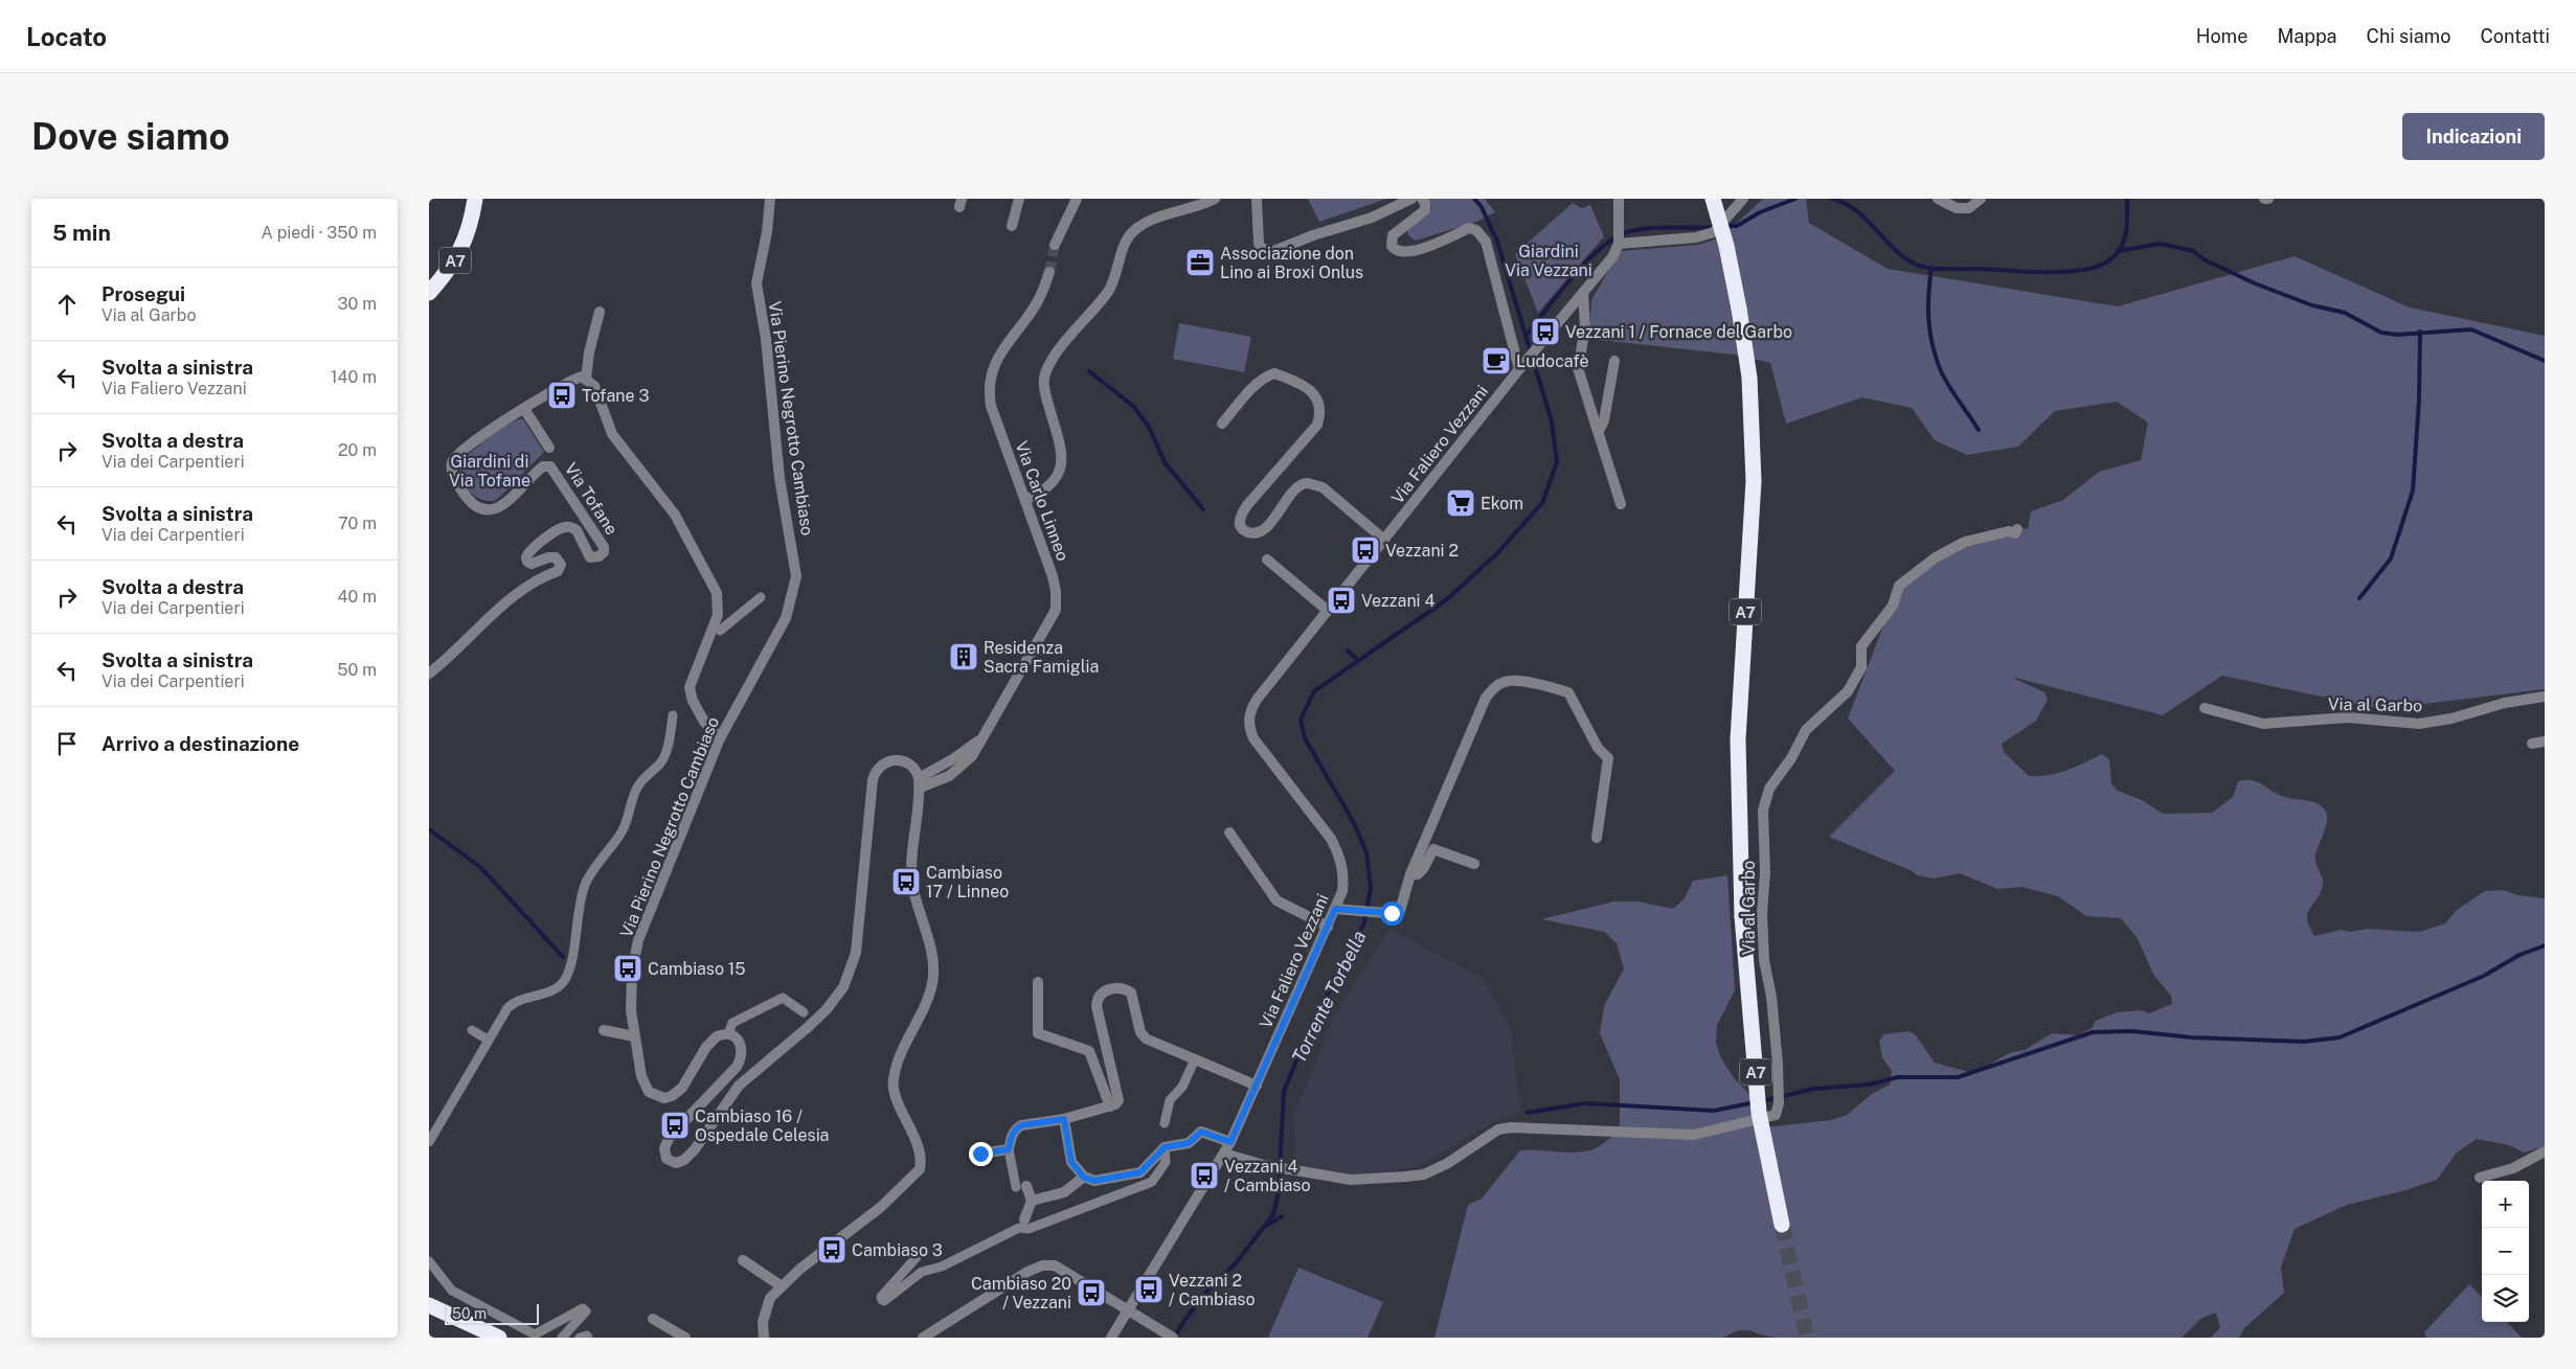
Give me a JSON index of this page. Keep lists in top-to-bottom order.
{
  "streets": {
    "highway": ["A7"],
    "street": [
      "Via Pierino Negrotto Cambiaso",
      "Via Faliero Vezzani",
      "Via Tofane",
      "Via Carlo Linneo",
      "Via al Garbo"
    ]
  },
  "crossings": [
    ["Via Faliero Vezzani", "Via al Garbo"]
  ],
  "water": ["Torrente Torbella"],
  "parks": ["Giardini Via Vezzani", "Giardini di Via Tofane"],
  "places": {
    "office": ["Associazione don Lino ai Broxi Onlus"],
    "bus stop": [
      "Vezzani 1 / Fornace del Garbo",
      "Tofane 3",
      "Vezzani 2",
      "Vezzani 4",
      "Cambiaso 17 / Linneo",
      "Cambiaso 15",
      "Cambiaso 16 / Ospedale Celesia",
      "Vezzani 4 / Cambiaso",
      "Cambiaso 3",
      "Vezzani 2 / Cambiaso",
      "Cambiaso 20 / Vezzani"
    ],
    "cafe": ["Ludocafè"],
    "supermarket": ["Ekom"],
    "building": ["Residenza Sacra Famiglia"]
  },
  "scale_bar": "50 m",
  "page": {
    "header": "Locato",
    "nav": [
      "Home",
      "Mappa",
      "Chi siamo",
      "Contatti"
    ],
    "buttons": "Indicazioni",
    "title": "Dove siamo",
    "heading": ["5 min", "A piedi · 350 m"],
    "list": [
      ["Prosegui", "Via al Garbo", "30 m"],
      ["Svolta a sinistra", "Via Faliero Vezzani", "140 m"],
      ["Svolta a destra", "Via dei Carpentieri", "20 m"],
      ["Svolta a sinistra", "Via dei Carpentieri", "70 m"],
      ["Svolta a destra", "Via dei Carpentieri", "40 m"],
      ["Svolta a sinistra", "Via dei Carpentieri", "50 m"],
      "Arrivo a destinazione"
    ],
    "map_buttons": ["+", "−"],
    "scale": "50 m"
  }
}
